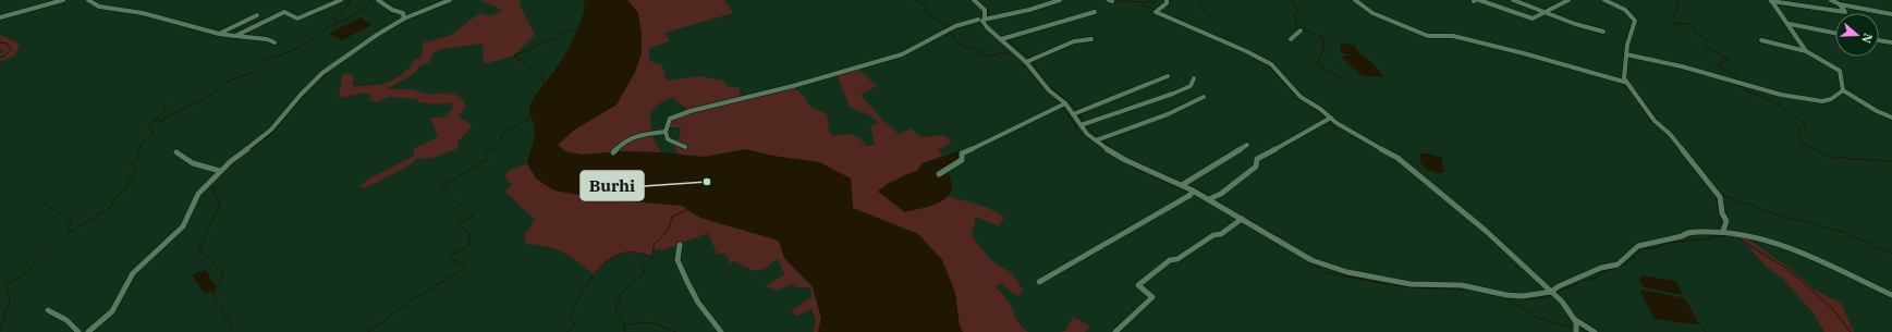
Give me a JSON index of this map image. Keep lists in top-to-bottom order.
{
  "places": ["Burhi"],
  "north": "right"
}
